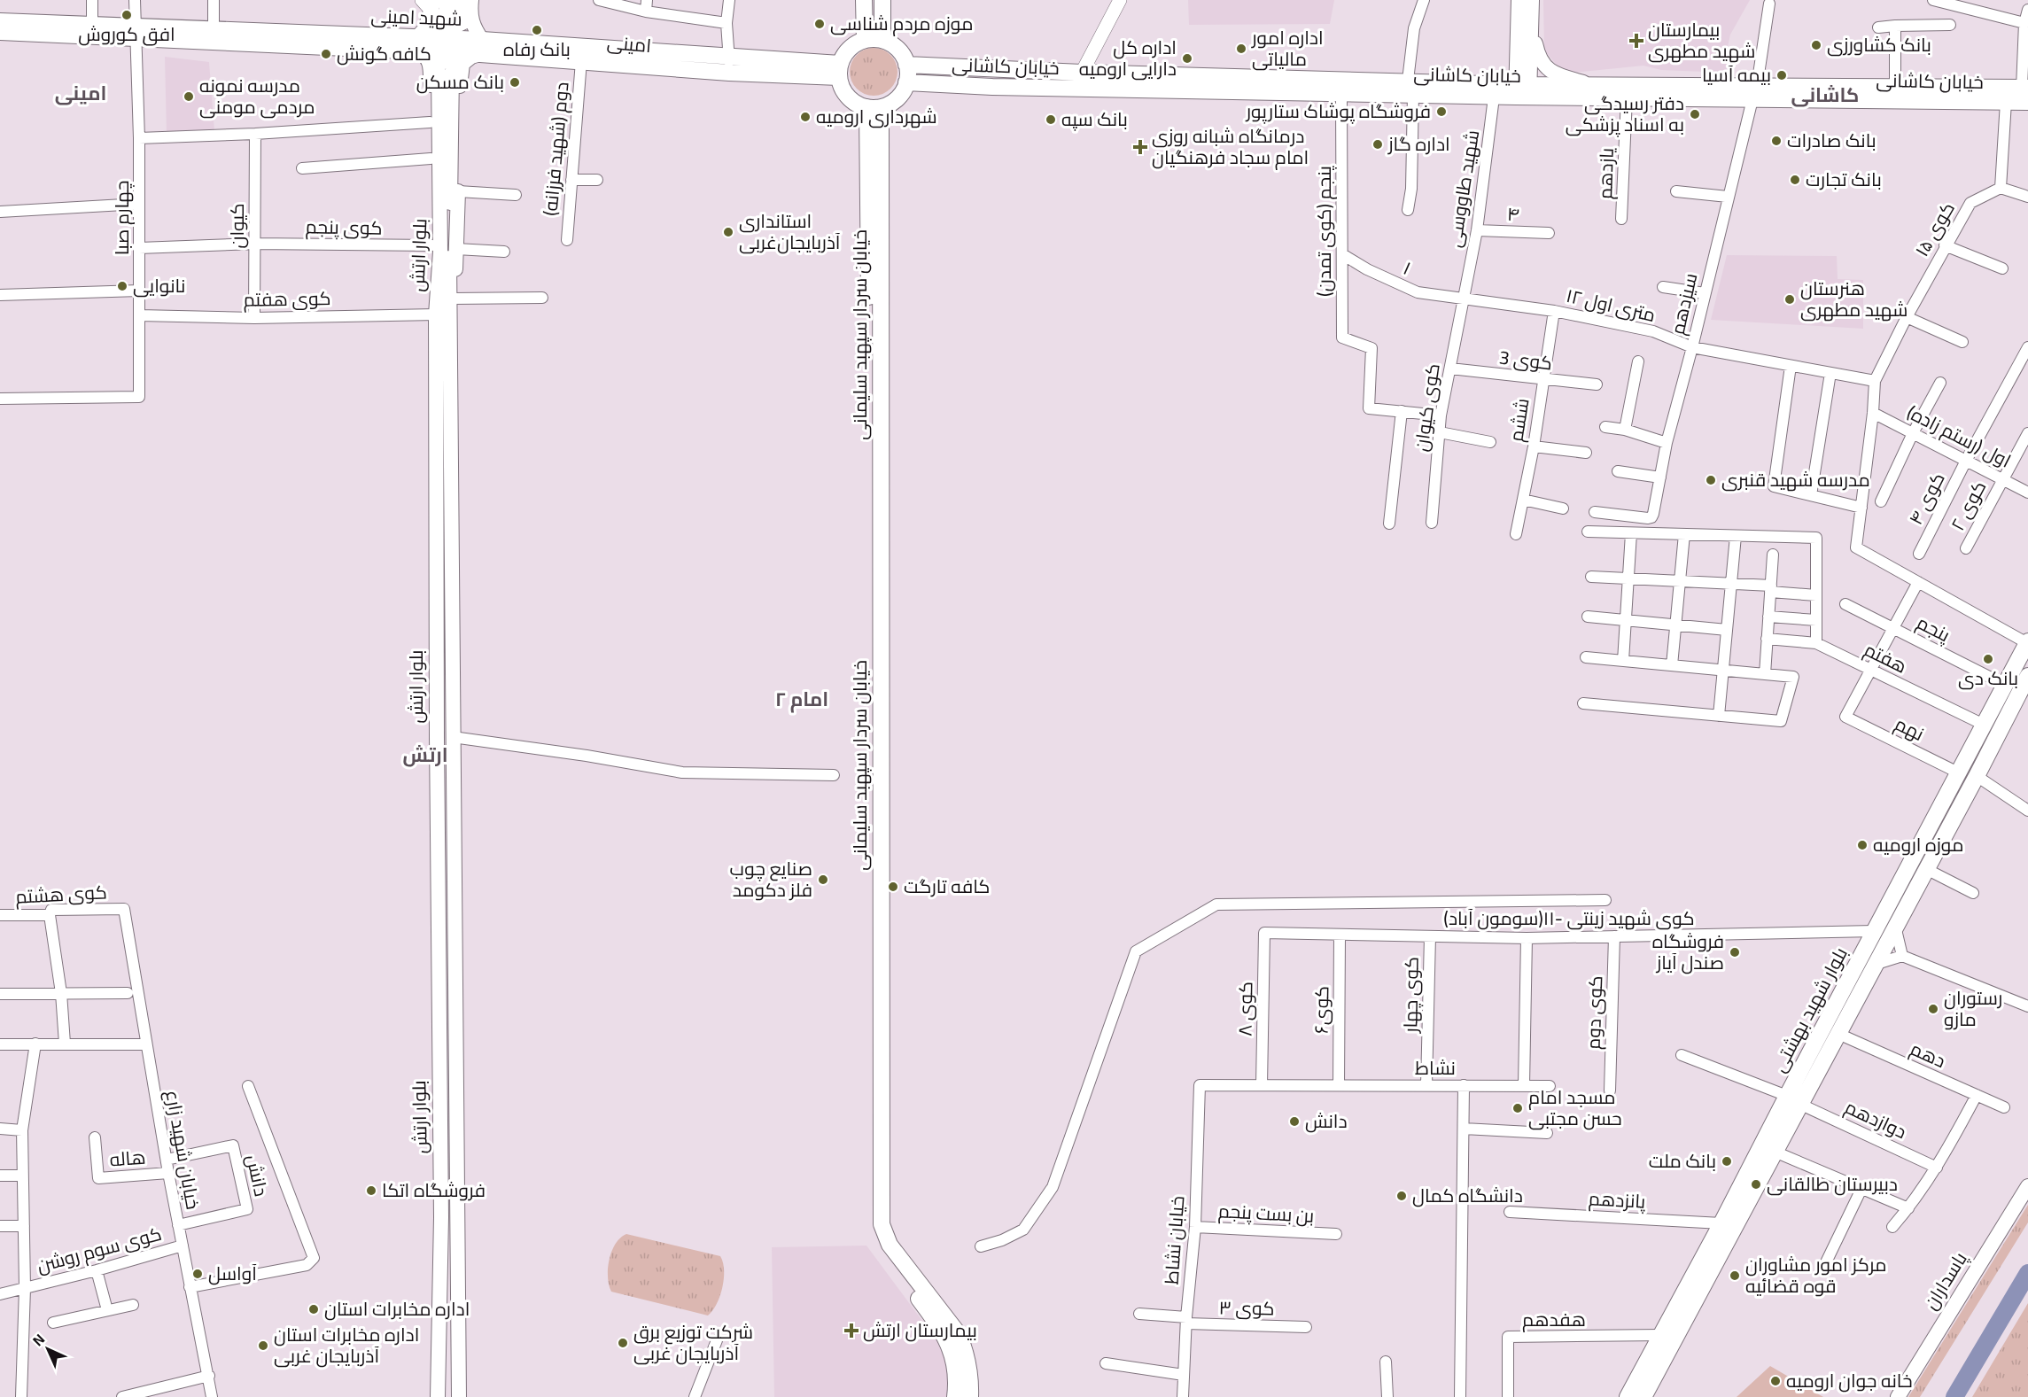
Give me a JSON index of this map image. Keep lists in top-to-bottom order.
{
  "streets": {
    "main road": [
      "شهید امینی",
      "امینی",
      "خیابان کاشانی",
      "بلوار ارتش",
      "خیابان سردار سپهبد سلیمانی",
      "بلوار شهید بهشتی",
      "پاسداران"
    ],
    "street": [
      "دوم (شهید فرزانه)",
      "یازدهم",
      "شهید طاووسی",
      "۴",
      "چهارم صبا",
      "کیوان",
      "کوی پنجم",
      "کوی ۱۵",
      "پنجم (کوی تمدن)",
      "۱",
      "کوی هفتم",
      "سیزدهم",
      "۱۲ متری اول",
      "کوی 3",
      "کوی کیوان",
      "ششم",
      "اول (رستم زاده)",
      "کوی ۴",
      "کوی ۲",
      "پنجم",
      "هفتم",
      "نهم",
      "کوی هشتم",
      "کوی شهید زینتی -۱۱(سومون آباد)",
      "کوی چهار",
      "کوی ۸",
      "کوی۶",
      "کوی دوم",
      "دهم",
      "نشاط",
      "دوازدهم",
      "خیابان شهید زارع",
      "هاله",
      "دانش",
      "پانزدهم",
      "بن بست پنجم",
      "خیابان نشاط",
      "کوی سوم روشن",
      "کوی ۳",
      "هفدهم"
    ]
  },
  "crossings": [
    ["شهید امینی", "امینی"],
    ["شهید امینی", "چهارم صبا"],
    ["امینی", "خیابان کاشانی"],
    ["امینی", "دوم (شهید فرزانه)"],
    ["امینی", "خیابان سردار سپهبد سلیمانی"],
    ["خیابان کاشانی", "یازدهم"],
    ["خیابان کاشانی", "شهید طاووسی"],
    ["خیابان کاشانی", "پنجم (کوی تمدن)"],
    ["خیابان کاشانی", "سیزدهم"],
    ["خیابان کاشانی", "خیابان سردار سپهبد سلیمانی"],
    ["شهید طاووسی", "۴"],
    ["شهید طاووسی", "۱"],
    ["شهید طاووسی", "۱۲ متری اول"],
    ["شهید طاووسی", "کوی کیوان"],
    ["چهارم صبا", "کوی پنجم"],
    ["چهارم صبا", "کوی هفتم"],
    ["کیوان", "کوی پنجم"],
    ["کیوان", "کوی هفتم"],
    ["کوی ۱۵", "۱۲ متری اول"],
    ["پنجم (کوی تمدن)", "۱"],
    ["بلوار ارتش", "کوی هفتم"],
    ["۱", "۱۲ متری اول"],
    ["۱", "کوی کیوان"],
    ["سیزدهم", "۱۲ متری اول"],
    ["۱۲ متری اول", "کوی کیوان"],
    ["۱۲ متری اول", "ششم"],
    ["کوی 3", "کوی کیوان"],
    ["کوی 3", "ششم"],
    ["اول (رستم زاده)", "کوی ۴"],
    ["اول (رستم زاده)", "کوی ۲"],
    ["پنجم", "بلوار شهید بهشتی"],
    ["هفتم", "نهم"],
    ["هفتم", "بلوار شهید بهشتی"],
    ["نهم", "بلوار شهید بهشتی"],
    ["کوی هشتم", "خیابان شهید زارع"],
    ["کوی شهید زینتی -۱۱(سومون آباد)", "کوی چهار"],
    ["کوی شهید زینتی -۱۱(سومون آباد)", "کوی ۸"],
    ["کوی شهید زینتی -۱۱(سومون آباد)", "کوی۶"],
    ["کوی شهید زینتی -۱۱(سومون آباد)", "بلوار شهید بهشتی"],
    ["کوی شهید زینتی -۱۱(سومون آباد)", "کوی دوم"],
    ["کوی چهار", "نشاط"],
    ["کوی ۸", "نشاط"],
    ["کوی۶", "نشاط"],
    ["بلوار شهید بهشتی", "دهم"],
    ["بلوار شهید بهشتی", "دوازدهم"],
    ["بلوار شهید بهشتی", "پانزدهم"],
    ["بلوار شهید بهشتی", "هفدهم"],
    ["نشاط", "خیابان نشاط"],
    ["خیابان شهید زارع", "هاله"],
    ["خیابان شهید زارع", "دانش"],
    ["خیابان شهید زارع", "کوی سوم روشن"],
    ["بن بست پنجم", "خیابان نشاط"],
    ["خیابان نشاط", "کوی ۳"]
  ],
  "districts": [
    "امینی",
    "کاشانی",
    "امام ۲",
    "ارتش"
  ],
  "places": {
    "other": [
      "افق کوروش",
      "موزه مردم شناسی",
      "بانک رفاه",
      "بانک کشاورزی",
      "اداره امور مالیاتی",
      "کافه گونش",
      "اداره کل دارایی ارومیه",
      "بیمه آسیا",
      "بانک مسکن",
      "مدرسه نمونه مردمی مومنی",
      "فروشگاه پوشاک ستارپور",
      "دفتر رسیدگی به اسناد پزشکی",
      "شهرداری ارومیه",
      "بانک سپه",
      "بانک صادرات",
      "اداره گاز",
      "بانک تجارت",
      "استانداری آذربایجان‌غربی",
      "نانوایی",
      "هنرستان شهید مطهری",
      "مدرسه شهید قنبری",
      "بانک دی",
      "موزه ارومیه",
      "صنایع چوب فلز دکومد",
      "کافه تارگت",
      "فروشگاه صندل آیاز",
      "رستوران مازو",
      "مسجد امام حسن مجتبی",
      "دانش",
      "بانک ملت",
      "دبیرستان طالقانی",
      "فروشگاه اتکا",
      "دانشگاه کمال",
      "آواسل",
      "مرکز امور مشاوران قوه قضائیه",
      "اداره مخابرات استان",
      "شرکت توزیع برق آذربایجان غربی",
      "اداره مخابرات استان آذربایجان غربی",
      "خانه جوان ارومیه"
    ],
    "health": ["بیمارستان شهید مطهری", "درمانگاه شبانه روزی امام سجاد فرهنگیان", "بیمارستان ارتش"]
  },
  "north": "top left"
}
